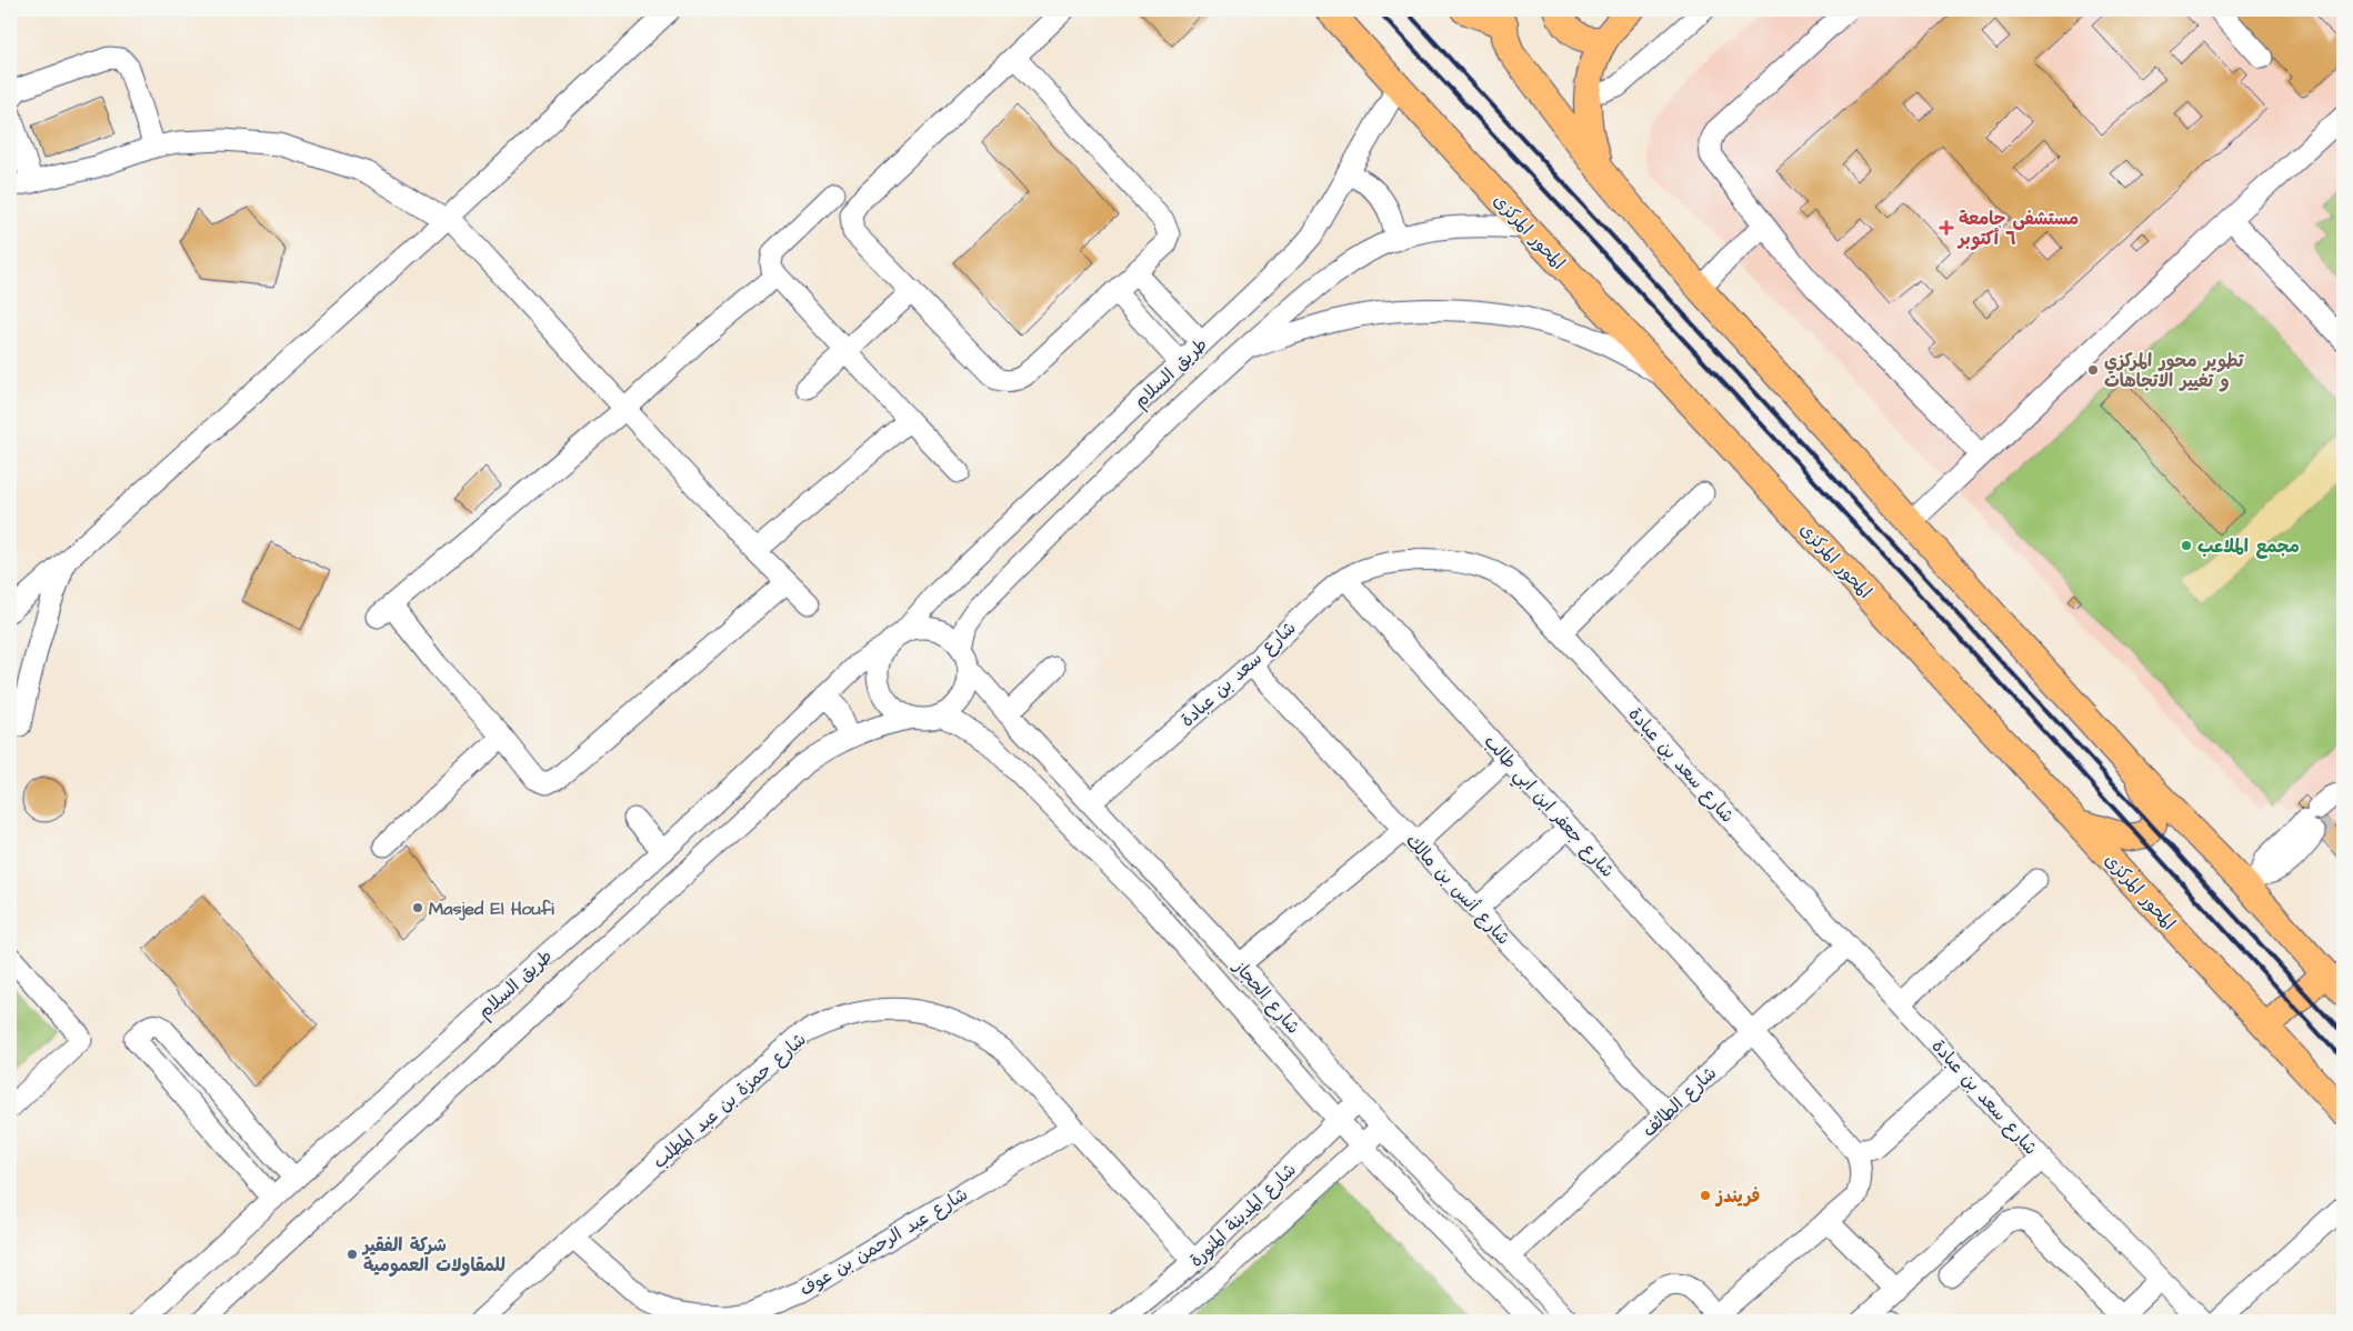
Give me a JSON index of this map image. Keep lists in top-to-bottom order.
{
  "streets": {
    "main road": ["المحور المركزى"],
    "street": [
      "طريق السلام",
      "شارع سعد بن عبادة",
      "شارع جعفر ابن ابي طالب",
      "شارع أنس بن مالك",
      "شارع الحجاز",
      "شارع حمزة بن عبد المطلب",
      "شارع الطائف",
      "شارع المدينة المنورة",
      "شارع عبد الرحمن بن عوف"
    ]
  },
  "crossings": [
    ["المحور المركزى", "طريق السلام"],
    ["طريق السلام", "شارع الحجاز"],
    ["شارع سعد بن عبادة", "شارع جعفر ابن ابي طالب"],
    ["شارع سعد بن عبادة", "شارع أنس بن مالك"],
    ["شارع سعد بن عبادة", "شارع الحجاز"],
    ["شارع سعد بن عبادة", "شارع الطائف"],
    ["شارع جعفر ابن ابي طالب", "شارع الطائف"],
    ["شارع أنس بن مالك", "شارع الطائف"],
    ["شارع الحجاز", "شارع الطائف"],
    ["شارع الحجاز", "شارع المدينة المنورة"],
    ["شارع حمزة بن عبد المطلب", "شارع المدينة المنورة"],
    ["شارع حمزة بن عبد المطلب", "شارع عبد الرحمن بن عوف"]
  ],
  "places": {
    "health": ["مستشفى جامعة ٦ أكتوبر"],
    "other": [
      "تطوير محور المركزي و تغيير الاتجاهات",
      "مجمع الملاعب",
      "Masjed El Houfi",
      "فريندز",
      "شركة الفقير للمقاولات العمومية"
    ]
  }
}
